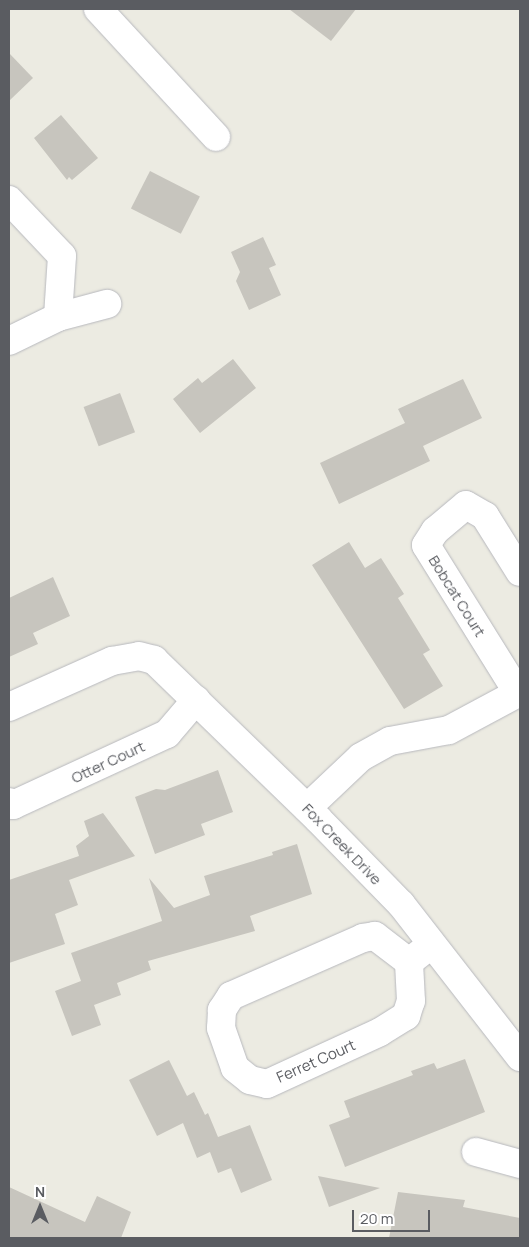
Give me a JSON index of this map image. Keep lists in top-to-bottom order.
{
  "streets": {
    "street": [
      "Bobcat Court",
      "Otter Court",
      "Fox Creek Drive",
      "Ferret Court"
    ]
  },
  "crossings": [
    ["Bobcat Court", "Fox Creek Drive"],
    ["Otter Court", "Fox Creek Drive"]
  ],
  "scale_bar": "20 m",
  "north": "top"
}
